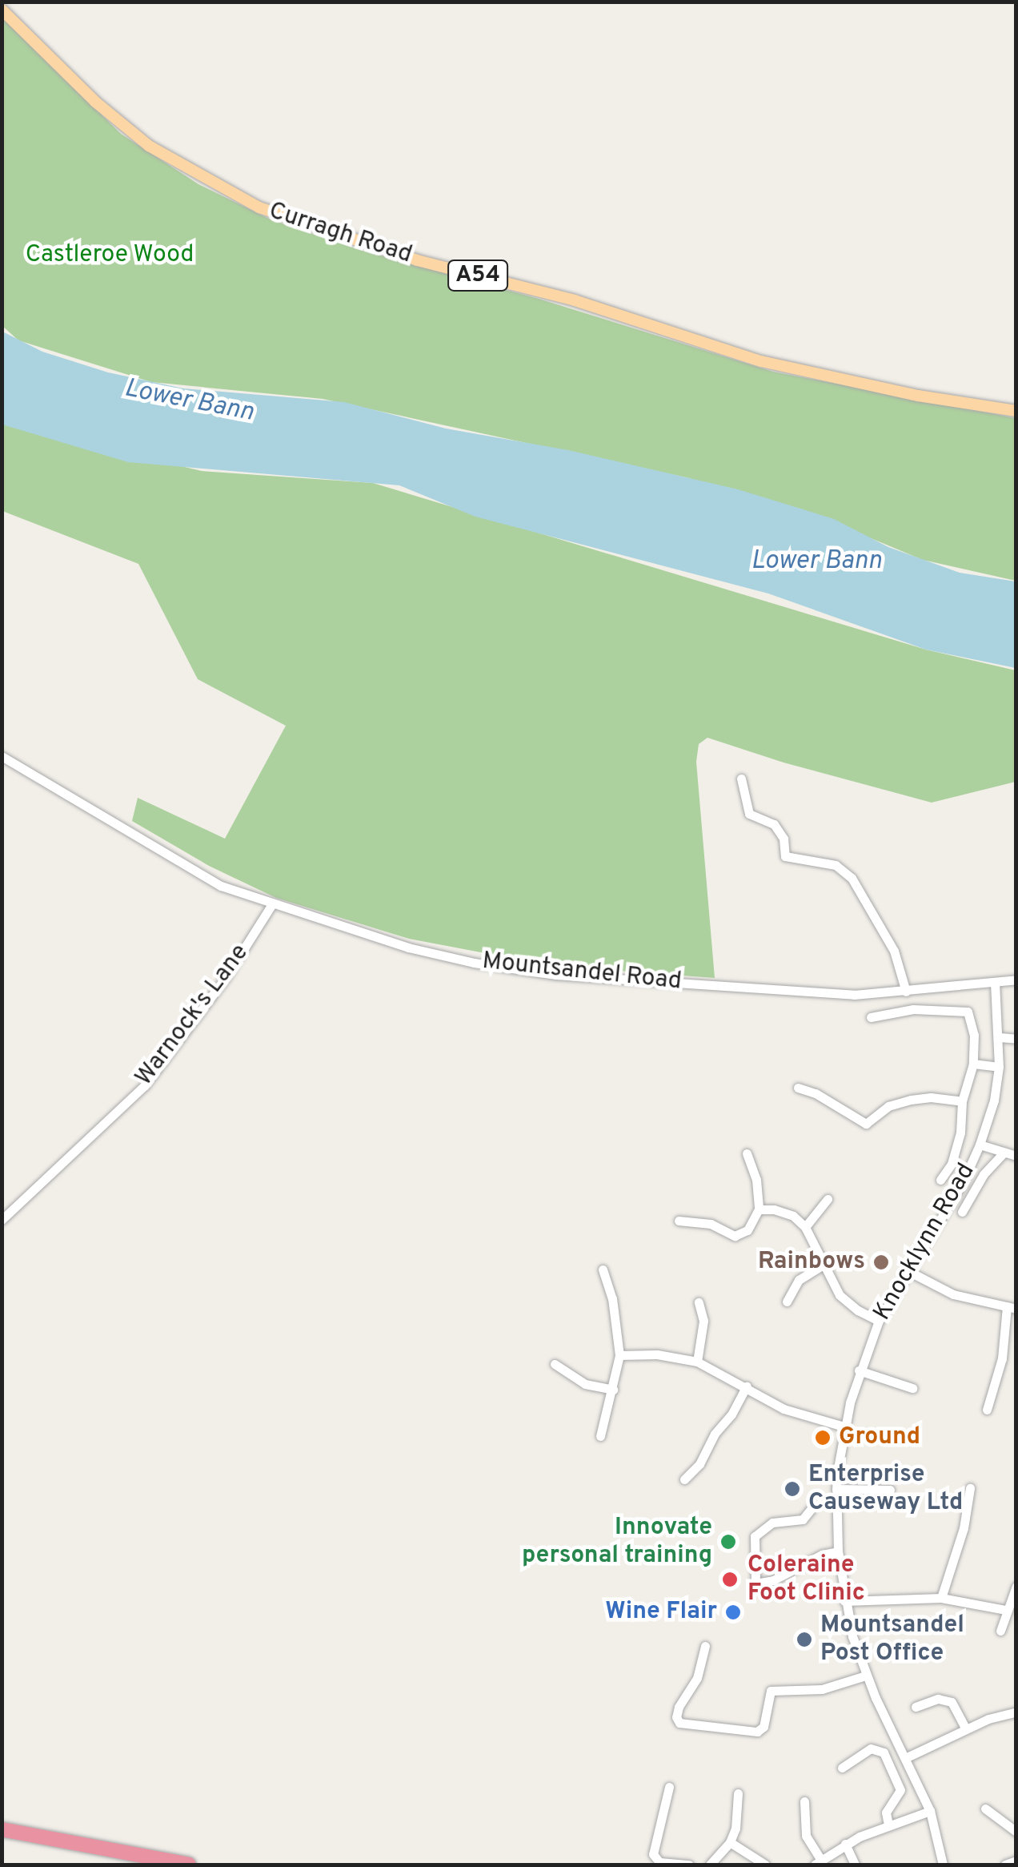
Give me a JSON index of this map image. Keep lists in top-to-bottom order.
{
  "streets": {
    "main road": ["Curragh Road", "A54"],
    "street": ["Mountsandel Road", "Warnock's Lane", "Knocklynn Road"]
  },
  "crossings": [
    ["Mountsandel Road", "Warnock's Lane"],
    ["Mountsandel Road", "Knocklynn Road"]
  ],
  "water": ["Lower Bann"],
  "parks": ["Castleroe Wood"],
  "places": [
    "Rainbows",
    "Ground",
    "Enterprise Causeway Ltd",
    "Innovate personal training",
    "Coleraine Foot Clinic",
    "Wine Flair",
    "Mountsandel Post Office"
  ]
}
